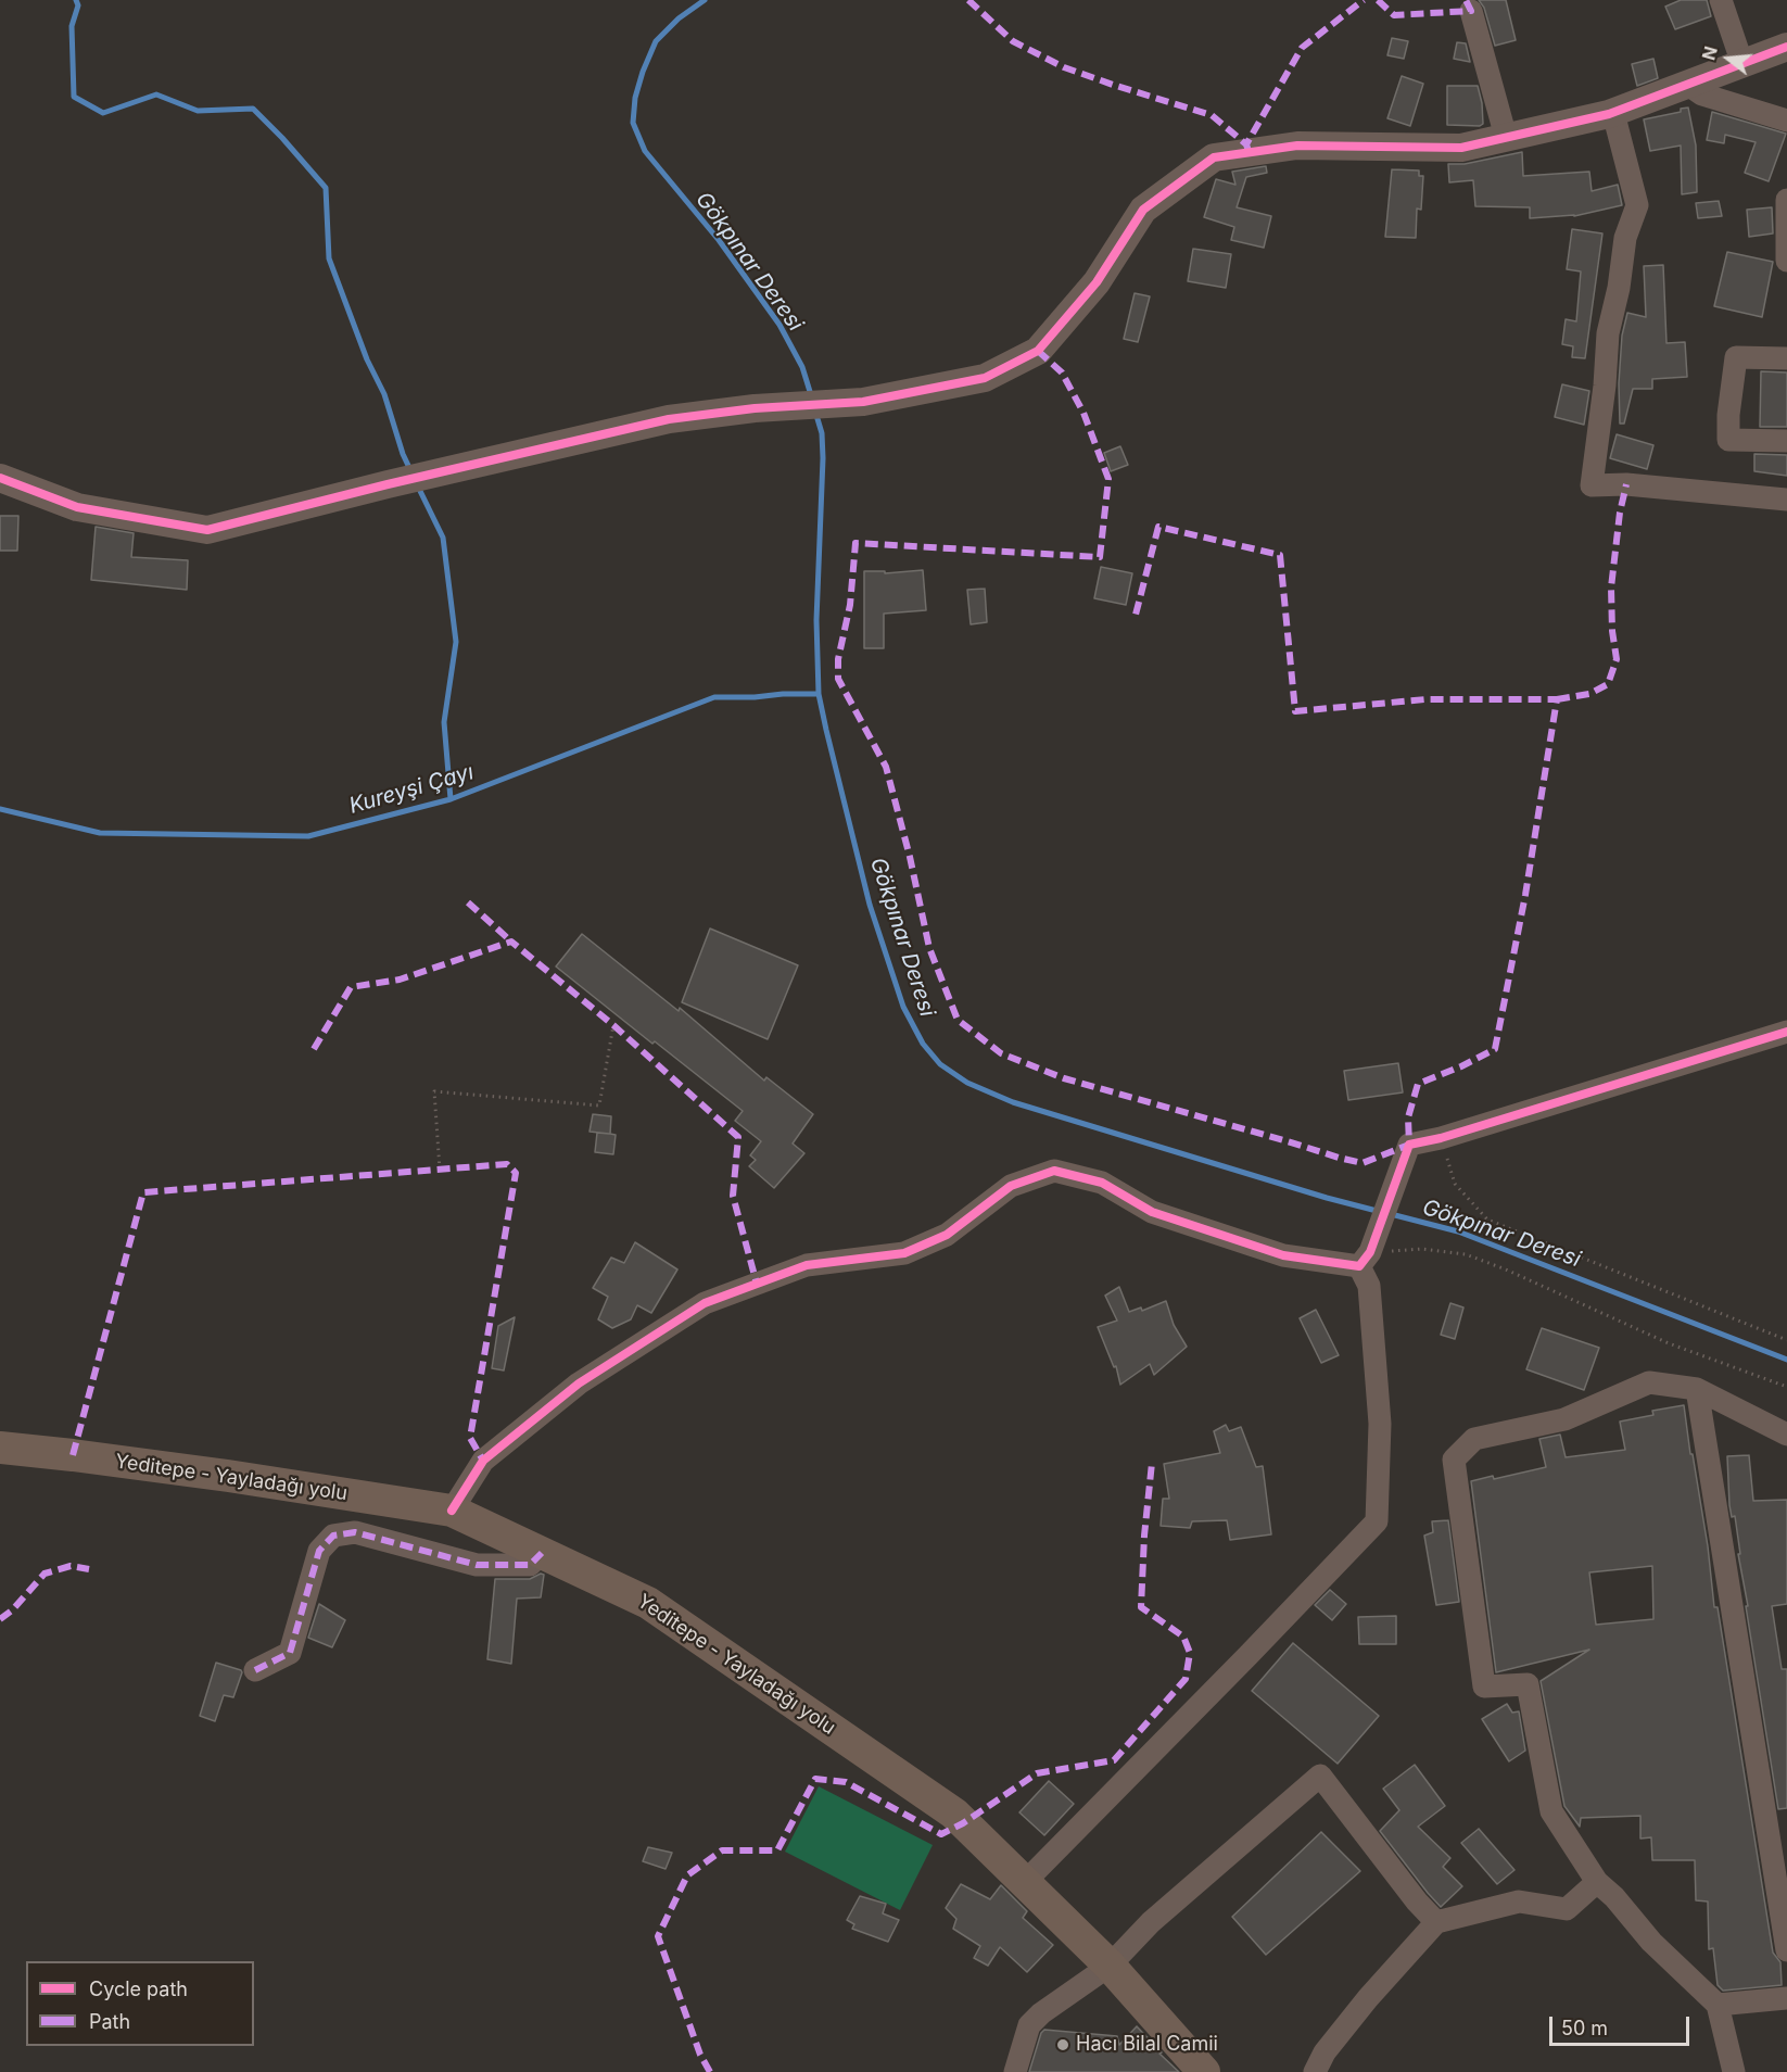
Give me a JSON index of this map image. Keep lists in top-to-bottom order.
{
  "streets": {
    "main road": ["Yeditepe - Yayladağı yolu"]
  },
  "water": ["Gökpınar Deresi", "Kureyşi Çayı"],
  "places": ["Hacı Bilal Camii"],
  "legend": ["Cycle path", "Path"],
  "scale_bar": "50 m",
  "north": "left"
}
